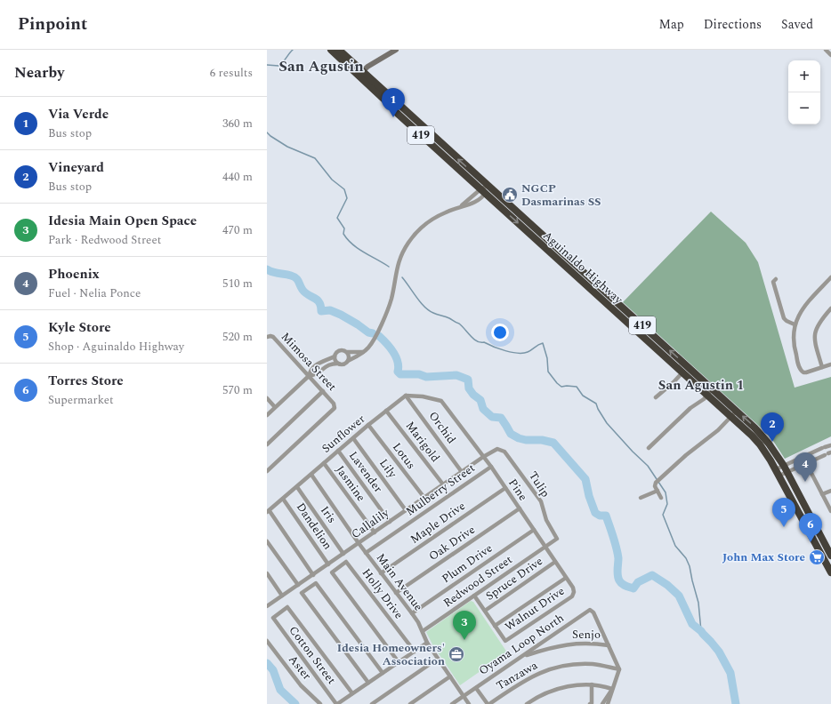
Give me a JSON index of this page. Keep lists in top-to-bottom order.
{
  "streets": {
    "highway": ["419", "Aguinaldo Highway"],
    "street": [
      "Mimosa Street",
      "Orchid",
      "Sunflower",
      "Marigold",
      "Lotus",
      "Lily",
      "Lavender",
      "Jasmine",
      "Tulip",
      "Mulberry Street",
      "Pine",
      "Iris",
      "Maple Drive",
      "Callalily",
      "Dandelion",
      "Oak Drive",
      "Plum Drive",
      "Spruce Drive",
      "Redwood Street",
      "Main Avenue",
      "Holly Drive",
      "Walnut Drive",
      "Senjo",
      "Oyama Loop North",
      "Cotton Street",
      "Aster",
      "Tanzawa"
    ]
  },
  "crossings": [
    ["Orchid", "Sunflower"],
    ["Orchid", "Pine"],
    ["Orchid", "Callalily"],
    ["Sunflower", "Marigold"],
    ["Sunflower", "Lotus"],
    ["Sunflower", "Lily"],
    ["Sunflower", "Lavender"],
    ["Sunflower", "Jasmine"],
    ["Sunflower", "Pine"],
    ["Sunflower", "Iris"],
    ["Sunflower", "Dandelion"],
    ["Sunflower", "Main Avenue"],
    ["Marigold", "Callalily"],
    ["Lotus", "Callalily"],
    ["Lily", "Callalily"],
    ["Lavender", "Callalily"],
    ["Jasmine", "Callalily"],
    ["Tulip", "Pine"],
    ["Tulip", "Callalily"],
    ["Tulip", "Redwood Street"],
    ["Mulberry Street", "Pine"],
    ["Mulberry Street", "Main Avenue"],
    ["Pine", "Maple Drive"],
    ["Pine", "Callalily"],
    ["Pine", "Oak Drive"],
    ["Pine", "Plum Drive"],
    ["Pine", "Spruce Drive"],
    ["Pine", "Redwood Street"],
    ["Pine", "Walnut Drive"],
    ["Iris", "Callalily"],
    ["Maple Drive", "Main Avenue"],
    ["Callalily", "Dandelion"],
    ["Callalily", "Main Avenue"],
    ["Oak Drive", "Main Avenue"],
    ["Plum Drive", "Main Avenue"],
    ["Redwood Street", "Main Avenue"],
    ["Main Avenue", "Oyama Loop North"],
    ["Senjo", "Oyama Loop North"]
  ],
  "districts": ["San Agustin", "San Agustin 1"],
  "places": {
    "public building": ["NGCP Dasmarinas SS"],
    "supermarket": ["John Max Store"],
    "office": ["Idesia Homeowners' Association"]
  },
  "page": {
    "header": "Pinpoint",
    "nav": ["Map", "Directions", "Saved"],
    "heading": ["Nearby", "6 results"],
    "map_buttons": ["+", "−"],
    "pins": [
      "1",
      "2",
      "4",
      "5",
      "6",
      "3"
    ],
    "list": [
      {
        "mark": "1",
        "name": "Via Verde",
        "note": "Bus stop",
        "value": "360 m"
      },
      {
        "mark": "2",
        "name": "Vineyard",
        "note": "Bus stop",
        "value": "440 m"
      },
      {
        "mark": "3",
        "name": "Idesia Main Open Space",
        "note": "Park · Redwood Street",
        "value": "470 m"
      },
      {
        "mark": "4",
        "name": "Phoenix",
        "note": "Fuel · Nelia Ponce",
        "value": "510 m"
      },
      {
        "mark": "5",
        "name": "Kyle Store",
        "note": "Shop · Aguinaldo Highway",
        "value": "520 m"
      },
      {
        "mark": "6",
        "name": "Torres Store",
        "note": "Supermarket",
        "value": "570 m"
      }
    ]
  }
}
